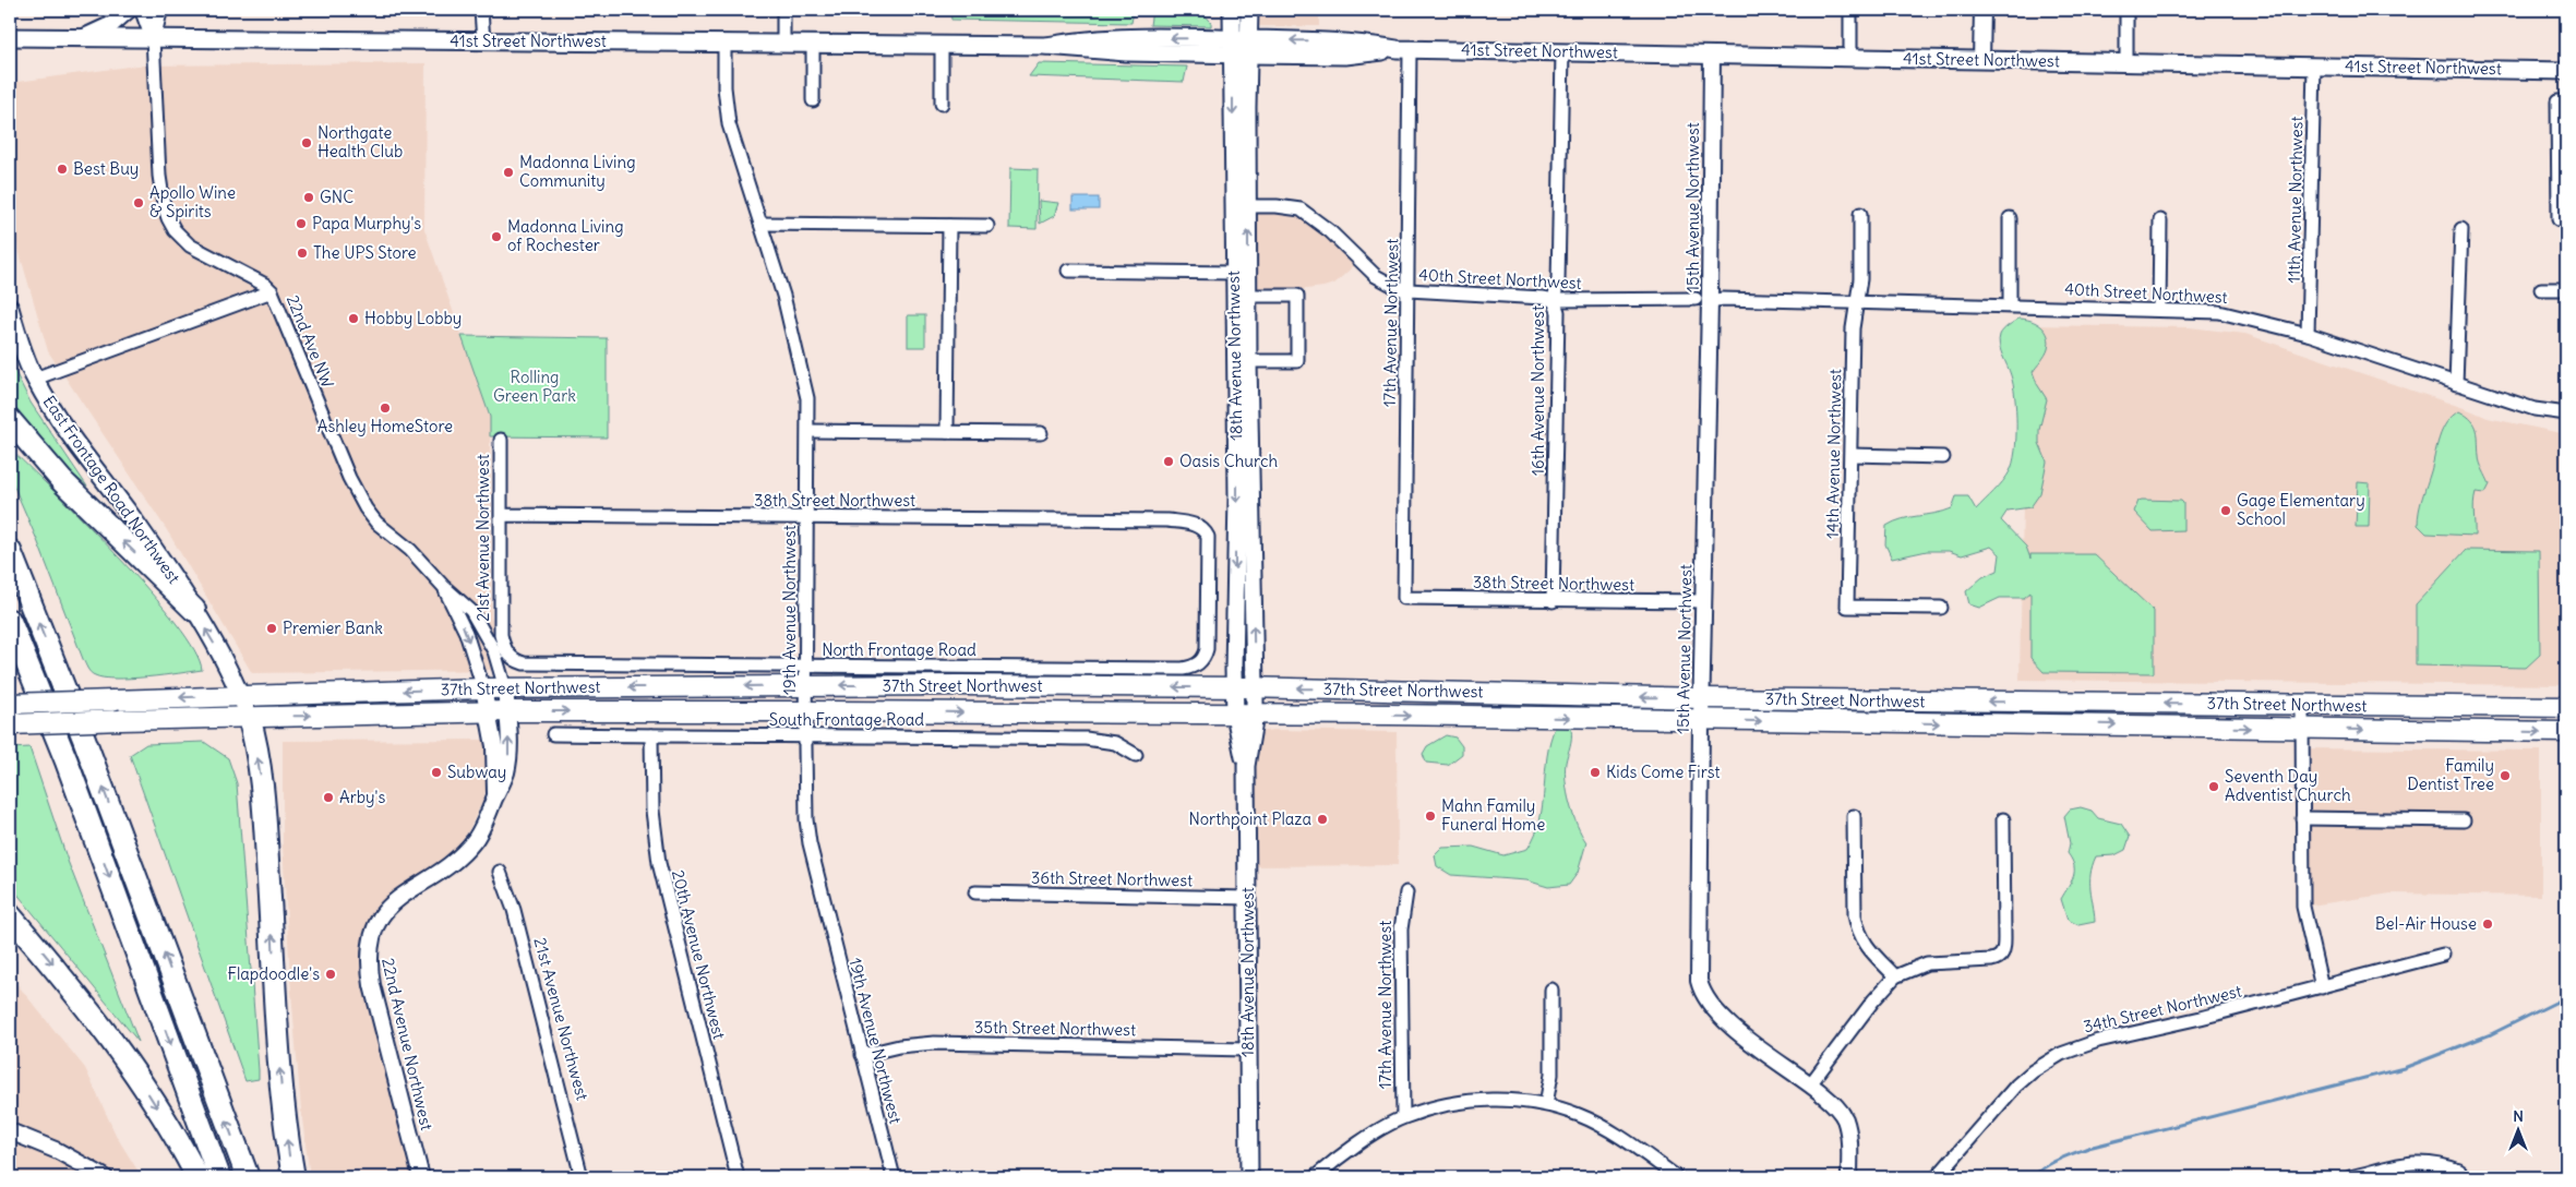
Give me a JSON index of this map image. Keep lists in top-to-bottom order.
{
  "streets": {
    "main road": [
      "41st Street Northwest",
      "18th Avenue Northwest",
      "East Frontage Road Northwest",
      "37th Street Northwest"
    ],
    "street": [
      "11th Avenue Northwest",
      "15th Avenue Northwest",
      "40th Street Northwest",
      "17th Avenue Northwest",
      "22nd Ave NW",
      "16th Avenue Northwest",
      "14th Avenue Northwest",
      "38th Street Northwest",
      "21st Avenue Northwest",
      "19th Avenue Northwest",
      "North Frontage Road",
      "South Frontage Road",
      "36th Street Northwest",
      "20th Avenue Northwest",
      "34th Street Northwest",
      "35th Street Northwest",
      "22nd Avenue Northwest"
    ]
  },
  "crossings": [
    ["41st Street Northwest", "11th Avenue Northwest"],
    ["41st Street Northwest", "15th Avenue Northwest"],
    ["41st Street Northwest", "17th Avenue Northwest"],
    ["41st Street Northwest", "22nd Ave NW"],
    ["41st Street Northwest", "18th Avenue Northwest"],
    ["41st Street Northwest", "16th Avenue Northwest"],
    ["41st Street Northwest", "19th Avenue Northwest"],
    ["11th Avenue Northwest", "40th Street Northwest"],
    ["15th Avenue Northwest", "40th Street Northwest"],
    ["15th Avenue Northwest", "38th Street Northwest"],
    ["15th Avenue Northwest", "37th Street Northwest"],
    ["40th Street Northwest", "17th Avenue Northwest"],
    ["40th Street Northwest", "18th Avenue Northwest"],
    ["40th Street Northwest", "16th Avenue Northwest"],
    ["40th Street Northwest", "14th Avenue Northwest"],
    ["17th Avenue Northwest", "38th Street Northwest"],
    ["18th Avenue Northwest", "37th Street Northwest"],
    ["18th Avenue Northwest", "36th Street Northwest"],
    ["18th Avenue Northwest", "35th Street Northwest"],
    ["16th Avenue Northwest", "38th Street Northwest"],
    ["East Frontage Road Northwest", "37th Street Northwest"],
    ["38th Street Northwest", "21st Avenue Northwest"],
    ["38th Street Northwest", "19th Avenue Northwest"],
    ["38th Street Northwest", "North Frontage Road"],
    ["21st Avenue Northwest", "North Frontage Road"],
    ["19th Avenue Northwest", "North Frontage Road"],
    ["19th Avenue Northwest", "37th Street Northwest"],
    ["19th Avenue Northwest", "South Frontage Road"],
    ["19th Avenue Northwest", "35th Street Northwest"],
    ["South Frontage Road", "20th Avenue Northwest"]
  ],
  "parks": ["Rolling Green Park"],
  "places": [
    "Northgate Health Club",
    "Best Buy",
    "Madonna Living Community",
    "GNC",
    "Apollo Wine & Spirits",
    "Papa Murphy's",
    "Madonna Living of Rochester",
    "The UPS Store",
    "Hobby Lobby",
    "Ashley HomeStore",
    "Oasis Church",
    "Gage Elementary School",
    "Premier Bank",
    "Subway",
    "Kids Come First",
    "Family Dentist Tree",
    "Seventh Day Adventist Church",
    "Arby's",
    "Mahn Family Funeral Home",
    "Northpoint Plaza",
    "Bel-Air House",
    "Flapdoodle's"
  ],
  "north": "top"
}
